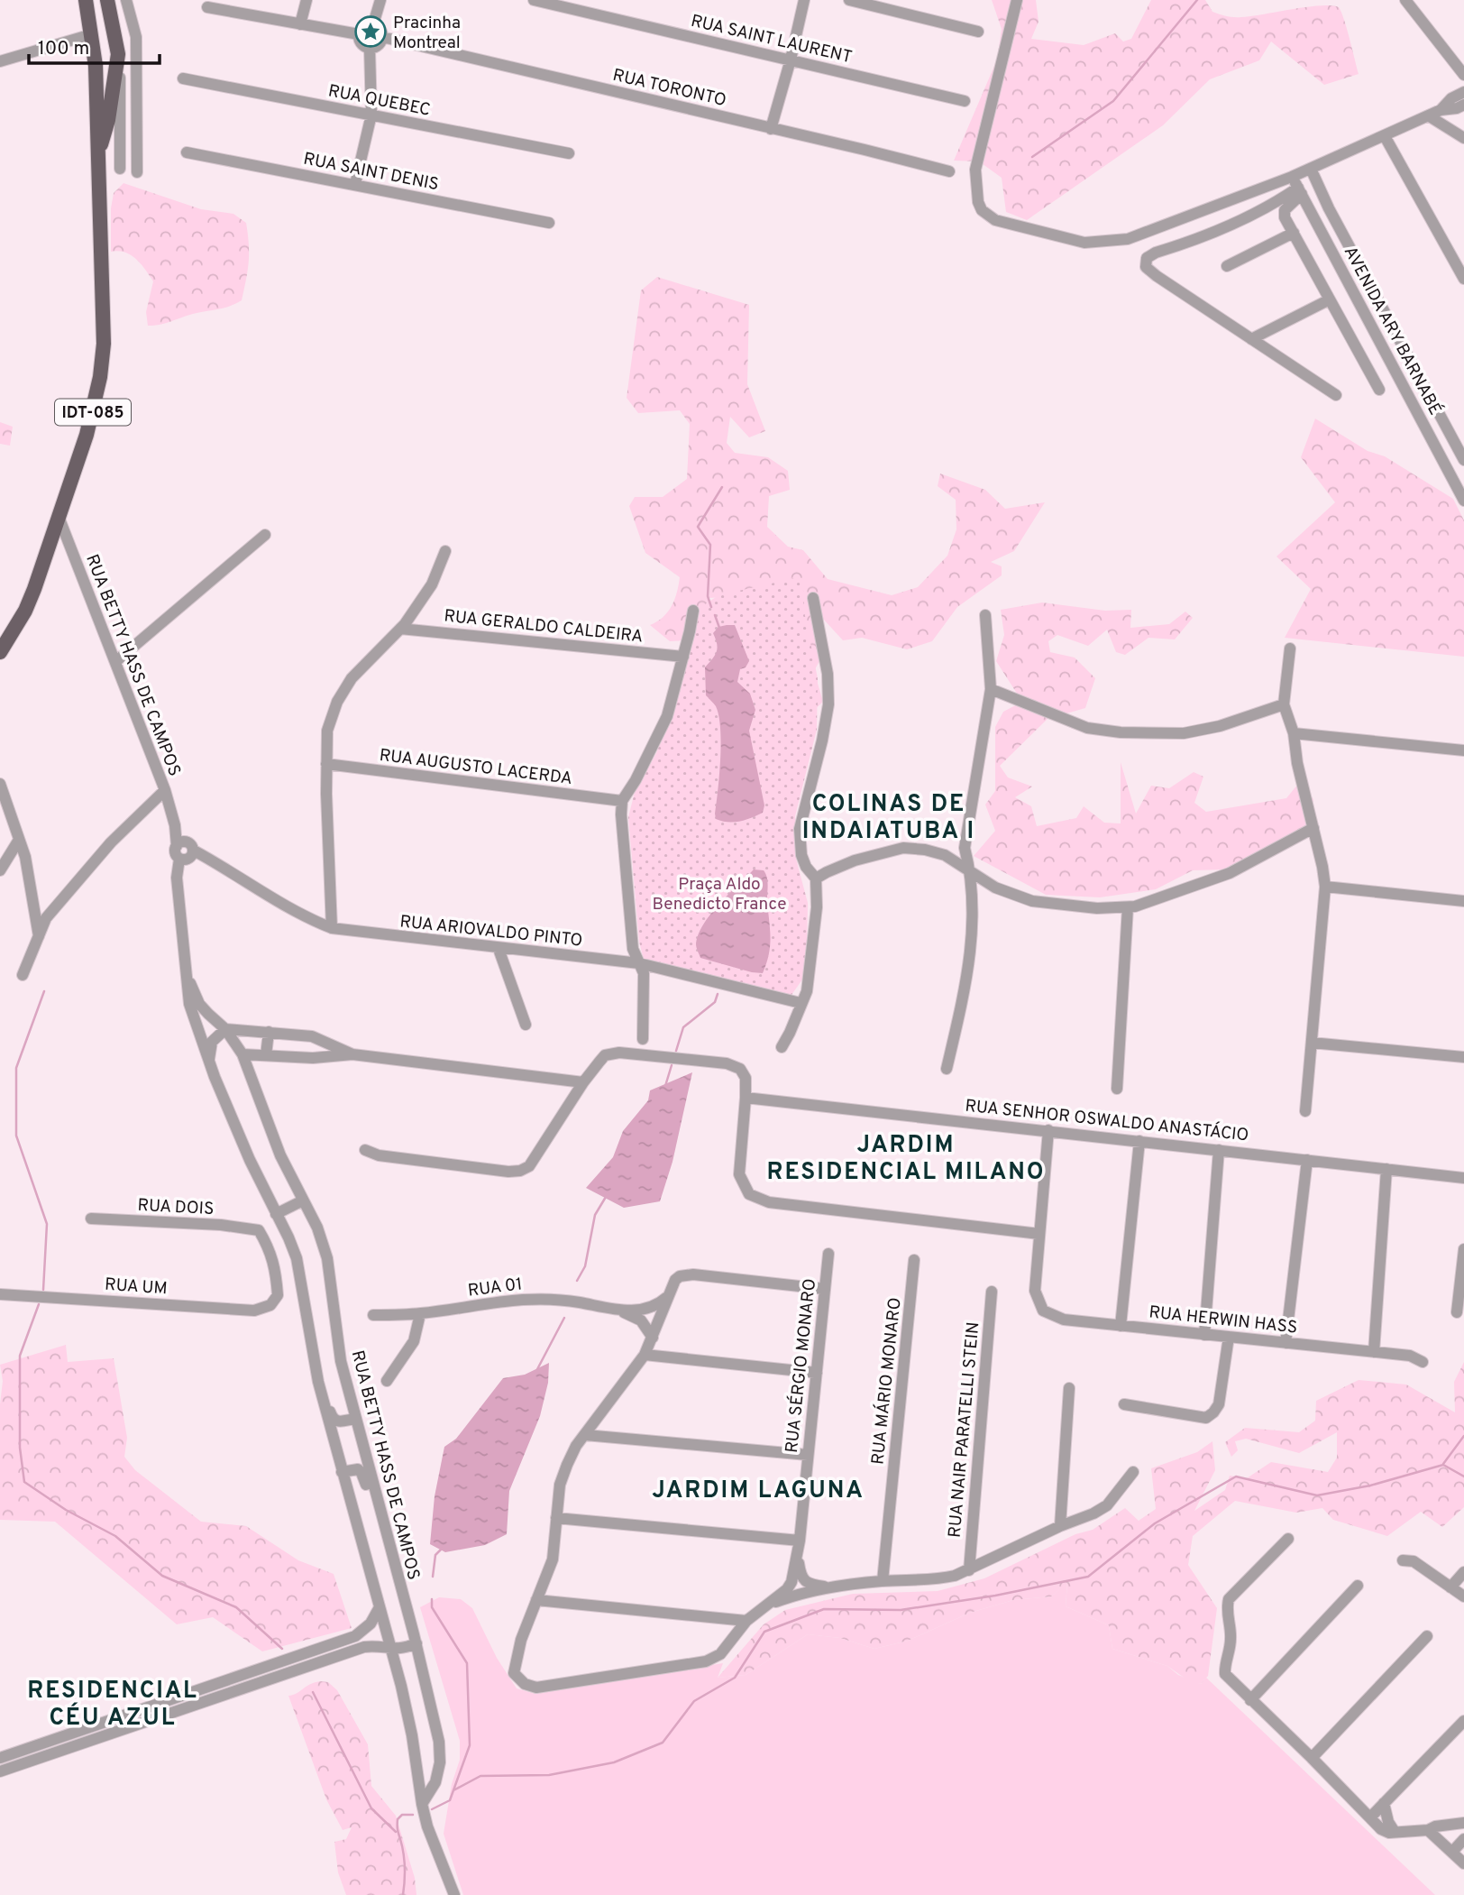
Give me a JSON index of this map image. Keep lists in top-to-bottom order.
{
  "streets": {
    "main road": ["IDT-085"],
    "street": [
      "RUA SAINT LAURENT",
      "RUA TORONTO",
      "RUA QUEBEC",
      "RUA SAINT DENIS",
      "AVENIDA ARY BARNABÉ",
      "RUA GERALDO CALDEIRA",
      "RUA BETTY HASS DE CAMPOS",
      "RUA AUGUSTO LACERDA",
      "RUA ARIOVALDO PINTO",
      "RUA SENHOR OSWALDO ANASTÁCIO",
      "RUA DOIS",
      "RUA UM",
      "RUA 01",
      "RUA HERWIN HASS",
      "RUA SÉRGIO MONARO",
      "RUA MÁRIO MONARO",
      "RUA NAIR PARATELLI STEIN"
    ]
  },
  "crossings": [
    ["IDT-085", "RUA BETTY HASS DE CAMPOS"],
    ["RUA BETTY HASS DE CAMPOS", "RUA ARIOVALDO PINTO"],
    ["RUA DOIS", "RUA UM"]
  ],
  "districts": [
    "COLINAS DE INDAIATUBA I",
    "JARDIM RESIDENCIAL MILANO",
    "JARDIM LAGUNA",
    "RESIDENCIAL CÉU AZUL"
  ],
  "parks": ["Praça Aldo Benedicto France"],
  "places": {
    "place": ["Pracinha Montreal"]
  },
  "scale_bar": "100 m"
}
